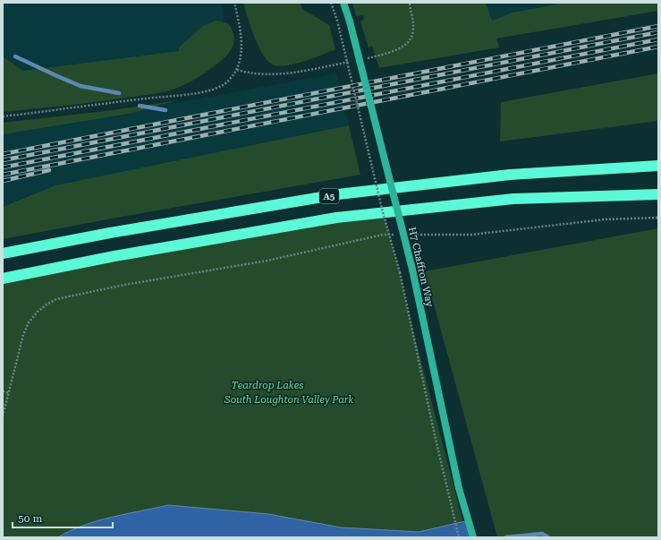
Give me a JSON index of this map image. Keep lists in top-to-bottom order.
{
  "streets": {
    "highway": ["A5"],
    "street": ["H7 Chaffron Way"]
  },
  "parks": ["Teardrop Lakes", "South Loughton Valley Park"],
  "scale_bar": "50 m"
}
